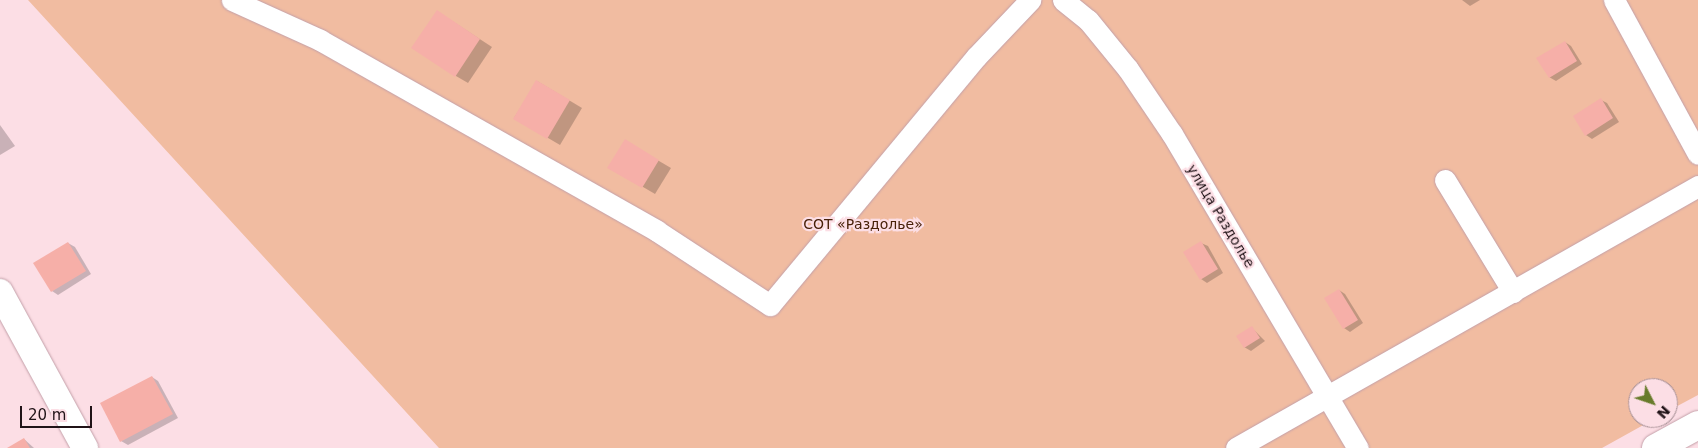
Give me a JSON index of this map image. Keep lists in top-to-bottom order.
{
  "streets": {
    "street": ["улица Раздолье"]
  },
  "parks": ["СОТ «Раздолье»"],
  "scale_bar": "20 m",
  "north": "bottom right"
}
